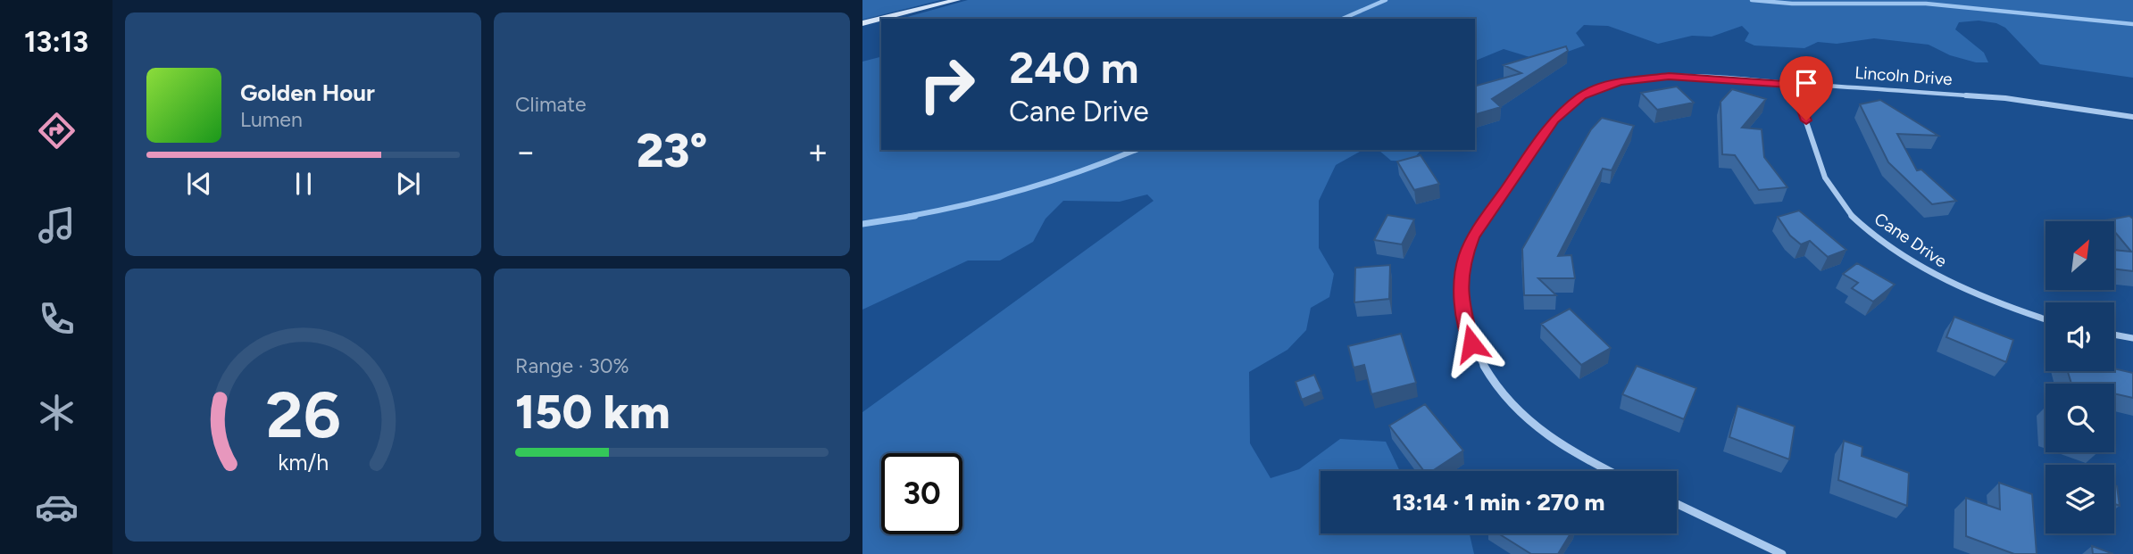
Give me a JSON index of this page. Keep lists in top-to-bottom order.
{
  "streets": {
    "street": ["Lincoln Drive", "Cane Drive"]
  },
  "crossings": [
    ["Lincoln Drive", "Cane Drive"]
  ],
  "north": "top right",
  "page": {
    "tabs": "13:13",
    "tile": [
      "Climate",
      ["Range · 30%", "150 km"]
    ],
    "turn": ["240 m", "Cane Drive"],
    "song": ["Golden Hour", "Lumen"],
    "heat": ["−", "23°", "+"],
    "limit": "30",
    "trip": "13:14 · 1 min · 270 m",
    "gauge": ["26", "km/h"]
  }
}
